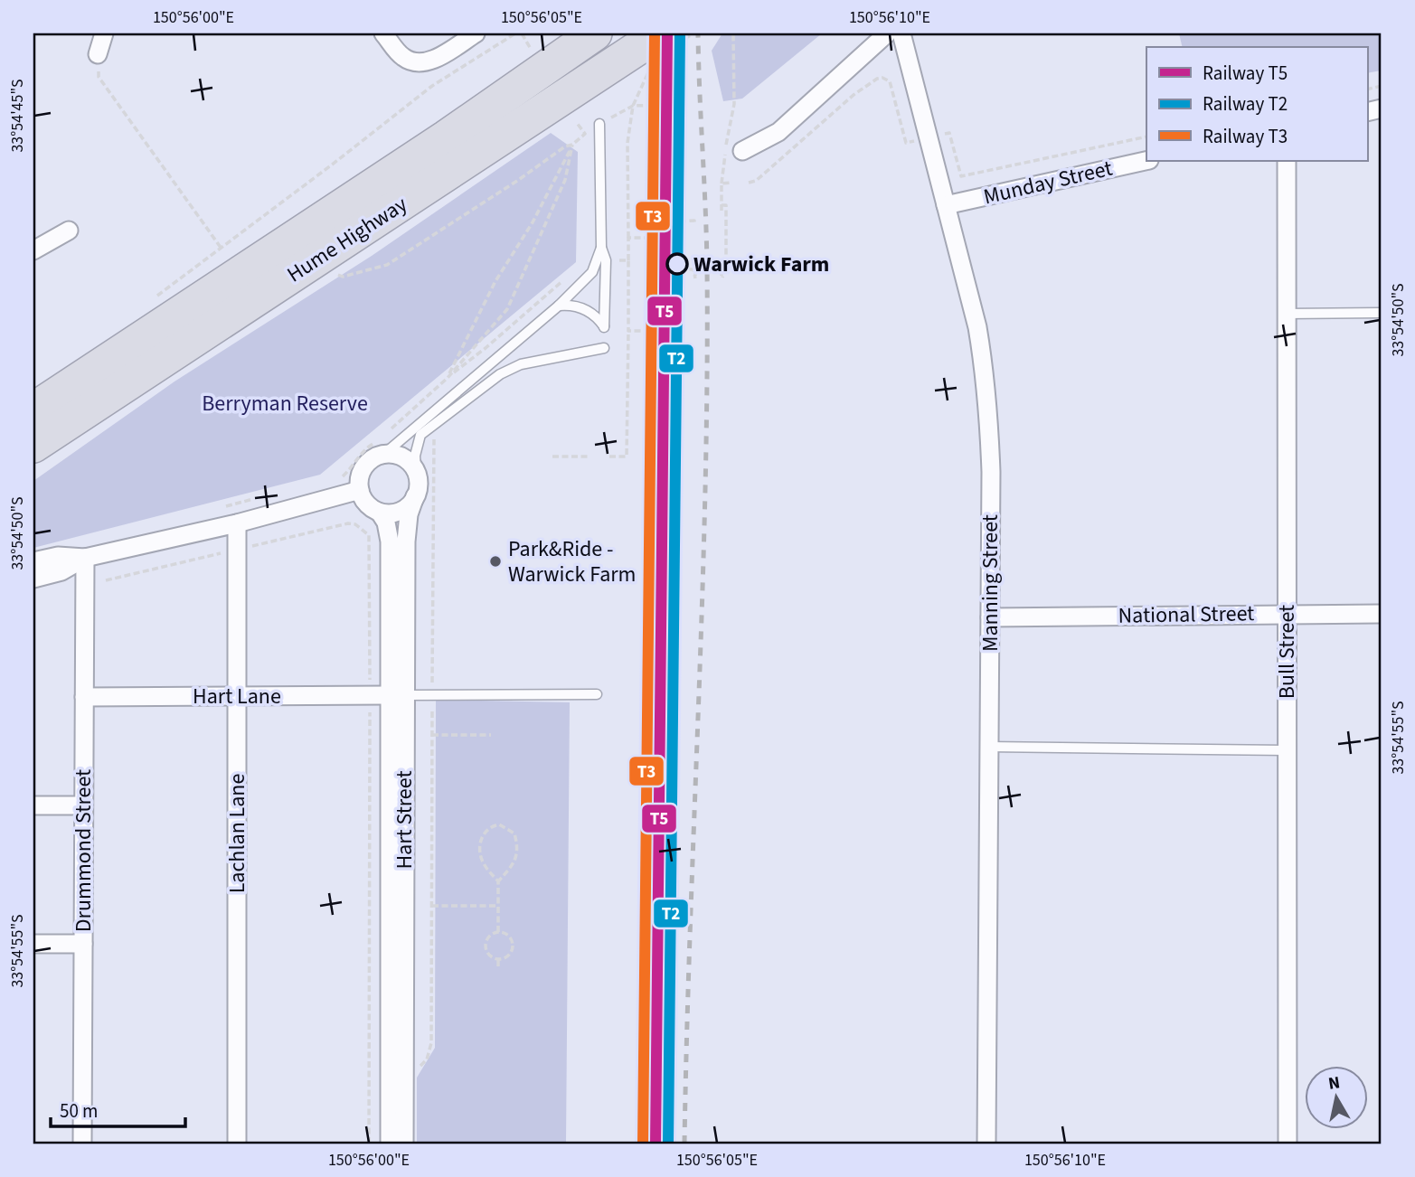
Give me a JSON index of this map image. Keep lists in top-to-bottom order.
{
  "streets": {
    "highway": ["Hume Highway"],
    "street": [
      "Munday Street",
      "Manning Street",
      "National Street",
      "Bull Street",
      "Hart Lane",
      "Hart Street",
      "Lachlan Lane",
      "Drummond Street"
    ]
  },
  "crossings": [
    ["Munday Street", "Manning Street"],
    ["Manning Street", "National Street"],
    ["National Street", "Bull Street"],
    ["Hart Lane", "Hart Street"],
    ["Hart Lane", "Lachlan Lane"],
    ["Hart Lane", "Drummond Street"]
  ],
  "parks": ["Berryman Reserve"],
  "places": ["Warwick Farm", "Park&Ride - Warwick Farm"],
  "lines": ["rail line T5", "rail line T2", "rail line T3"],
  "legend": ["Railway T5", "Railway T2", "Railway T3"],
  "scale_bar": "50 m",
  "north": "top",
  "coordinates": [
    "150°56'00\"E",
    "150°56'05\"E",
    "150°56'10\"E",
    "33°54'45\"S",
    "33°54'50\"S",
    "33°54'55\"S"
  ]
}
